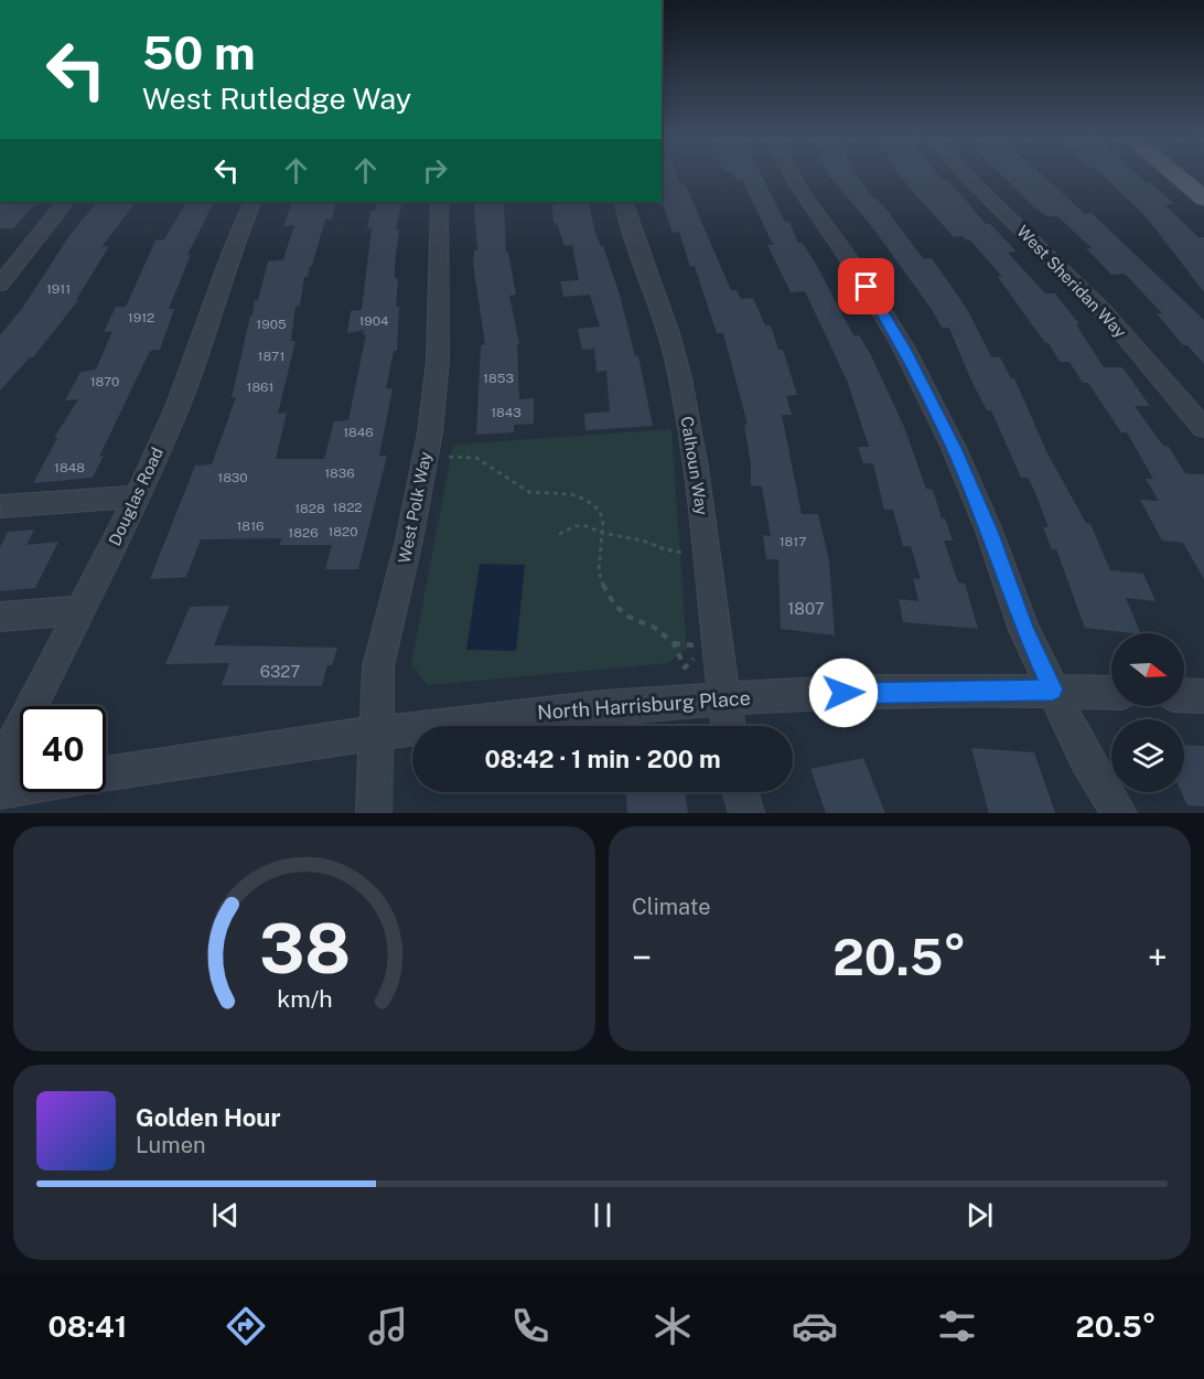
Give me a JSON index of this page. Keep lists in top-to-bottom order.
{
  "streets": {
    "street": [
      "West Sheridan Way",
      "Calhoun Way",
      "Douglas Road",
      "West Polk Way",
      "North Harrisburg Place"
    ]
  },
  "crossings": [
    ["Calhoun Way", "North Harrisburg Place"],
    ["West Polk Way", "North Harrisburg Place"]
  ],
  "house_numbers": [
    "1911",
    "1912",
    "1904",
    "1905",
    "1871",
    "1853",
    "1870",
    "1861",
    "1843",
    "1846",
    "1848",
    "1836",
    "1830",
    "1822",
    "1828",
    "1816",
    "1820",
    "1826",
    "1817",
    "1807",
    "6327"
  ],
  "north": "right",
  "page": {
    "turn": ["50 m", "West Rutledge Way"],
    "limit": "40",
    "trip": "08:42 · 1 min · 200 m",
    "tile": "Climate",
    "heat": ["−", "20.5°", "+"],
    "song": ["Golden Hour", "Lumen"],
    "tabs": ["08:41", "20.5°"],
    "gauge": ["38", "km/h"]
  }
}
